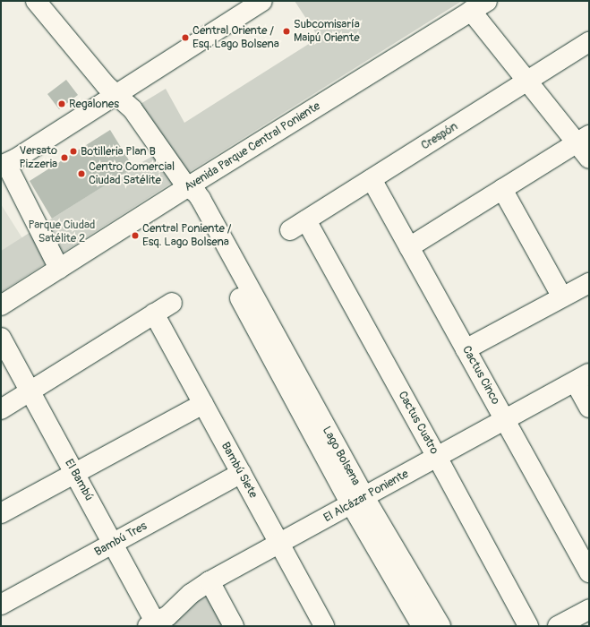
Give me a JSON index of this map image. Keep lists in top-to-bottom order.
{
  "streets": {
    "street": [
      "Crespón",
      "Avenida Parque Central Poniente",
      "Cactus Cinco",
      "Cactus Cuatro",
      "Lago Bolsena",
      "Bambú Siete",
      "El Bambú",
      "El Alcázar Poniente",
      "Bambú Tres"
    ]
  },
  "crossings": [
    ["Crespón", "Cactus Cinco"],
    ["Crespón", "Cactus Cuatro"],
    ["Avenida Parque Central Poniente", "Lago Bolsena"],
    ["Cactus Cinco", "El Alcázar Poniente"],
    ["Cactus Cuatro", "El Alcázar Poniente"],
    ["Lago Bolsena", "El Alcázar Poniente"],
    ["Bambú Siete", "El Alcázar Poniente"],
    ["Bambú Siete", "Bambú Tres"],
    ["El Bambú", "El Alcázar Poniente"],
    ["El Bambú", "Bambú Tres"]
  ],
  "parks": ["Parque Ciudad Satélite 2"],
  "places": [
    "Subcomisaría Maipú Oriente",
    "Central Oriente / Esq. Lago Bolsena",
    "Regalones",
    "Botilleria Plan B",
    "Versato Pizzeria",
    "Centro Comercial Ciudad Satélite",
    "Central Poniente / Esq. Lago Bolsena"
  ]
}
